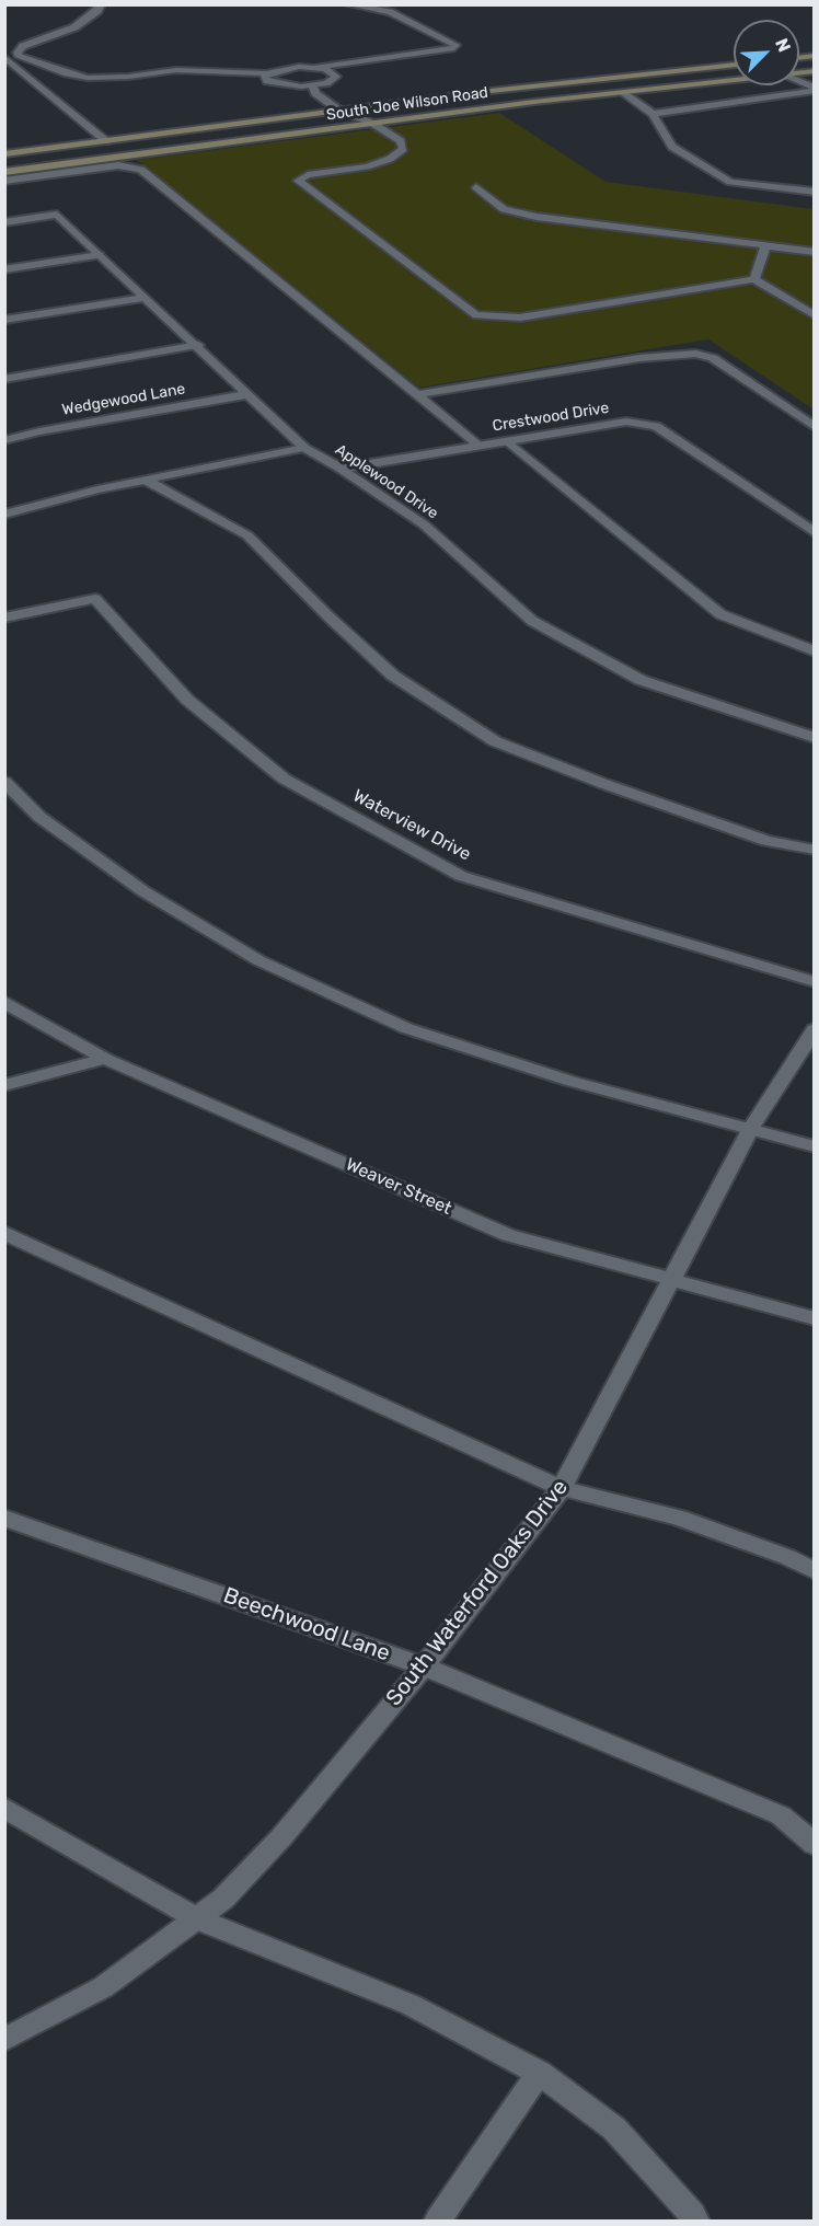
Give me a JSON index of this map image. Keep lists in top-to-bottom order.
{
  "streets": {
    "main road": ["South Joe Wilson Road"],
    "street": [
      "Wedgewood Lane",
      "Crestwood Drive",
      "Applewood Drive",
      "Waterview Drive",
      "Weaver Street",
      "South Waterford Oaks Drive",
      "Beechwood Lane"
    ]
  },
  "crossings": [
    ["Wedgewood Lane", "Applewood Drive"],
    ["Crestwood Drive", "Applewood Drive"],
    ["Weaver Street", "South Waterford Oaks Drive"],
    ["South Waterford Oaks Drive", "Beechwood Lane"]
  ],
  "north": "top right"
}
